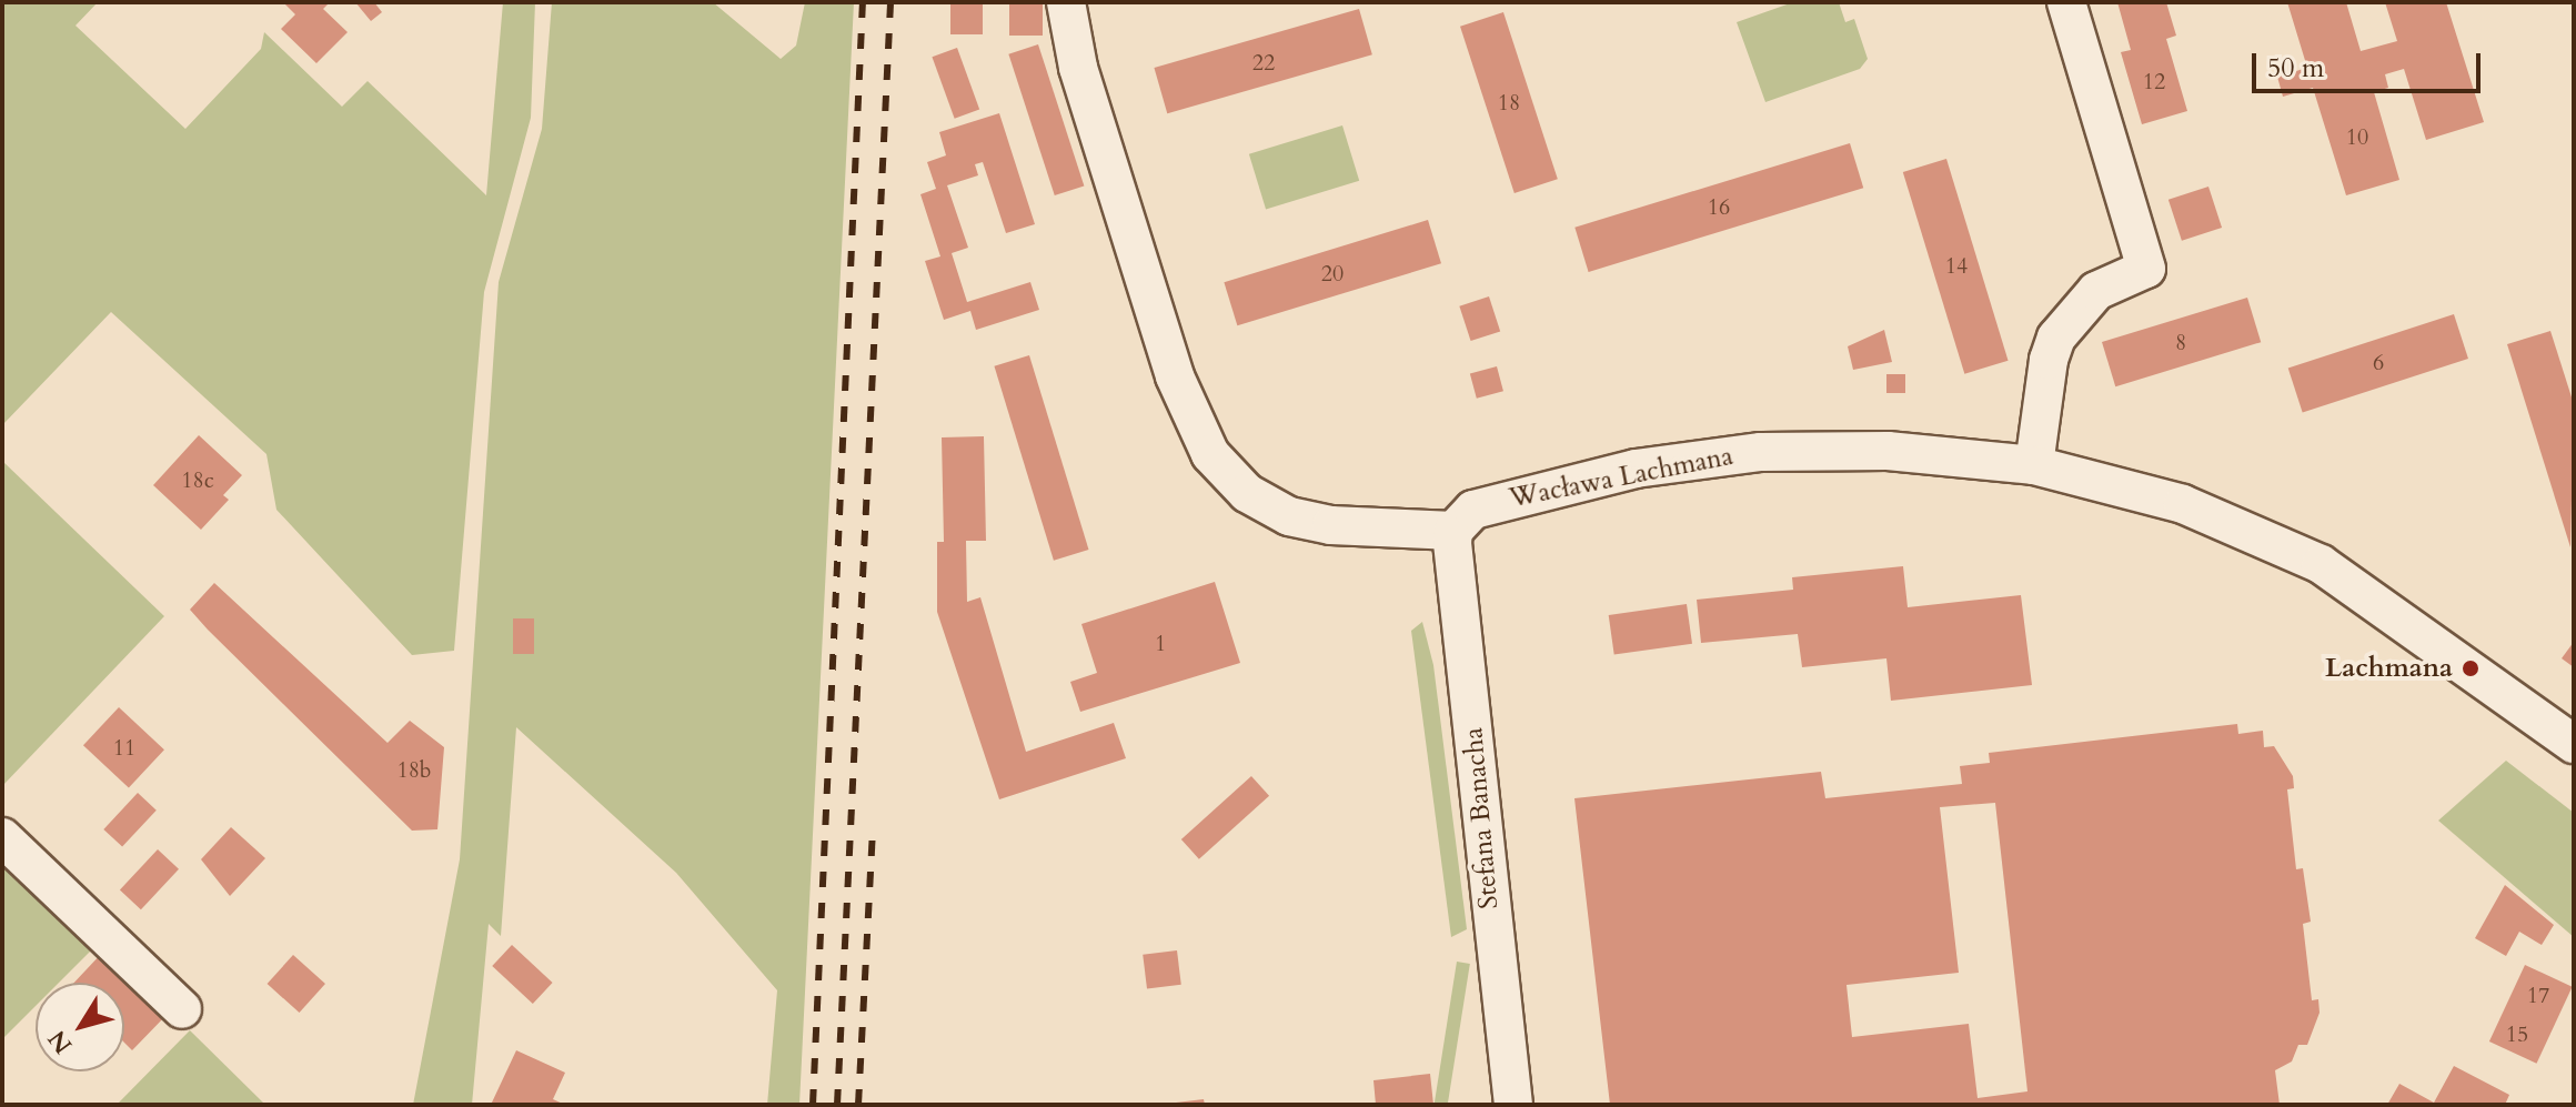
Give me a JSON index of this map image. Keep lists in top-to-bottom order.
{
  "streets": {
    "street": ["Wacława Lachmana", "Stefana Banacha"]
  },
  "crossings": [
    ["Wacława Lachmana", "Stefana Banacha"]
  ],
  "places": ["Lachmana"],
  "house_numbers": [
    "22",
    "12",
    "18",
    "10",
    "16",
    "14",
    "20",
    "8",
    "6",
    "18c",
    "1",
    "11",
    "18b",
    "17",
    "15"
  ],
  "scale_bar": "50 m",
  "north": "bottom left"
}
